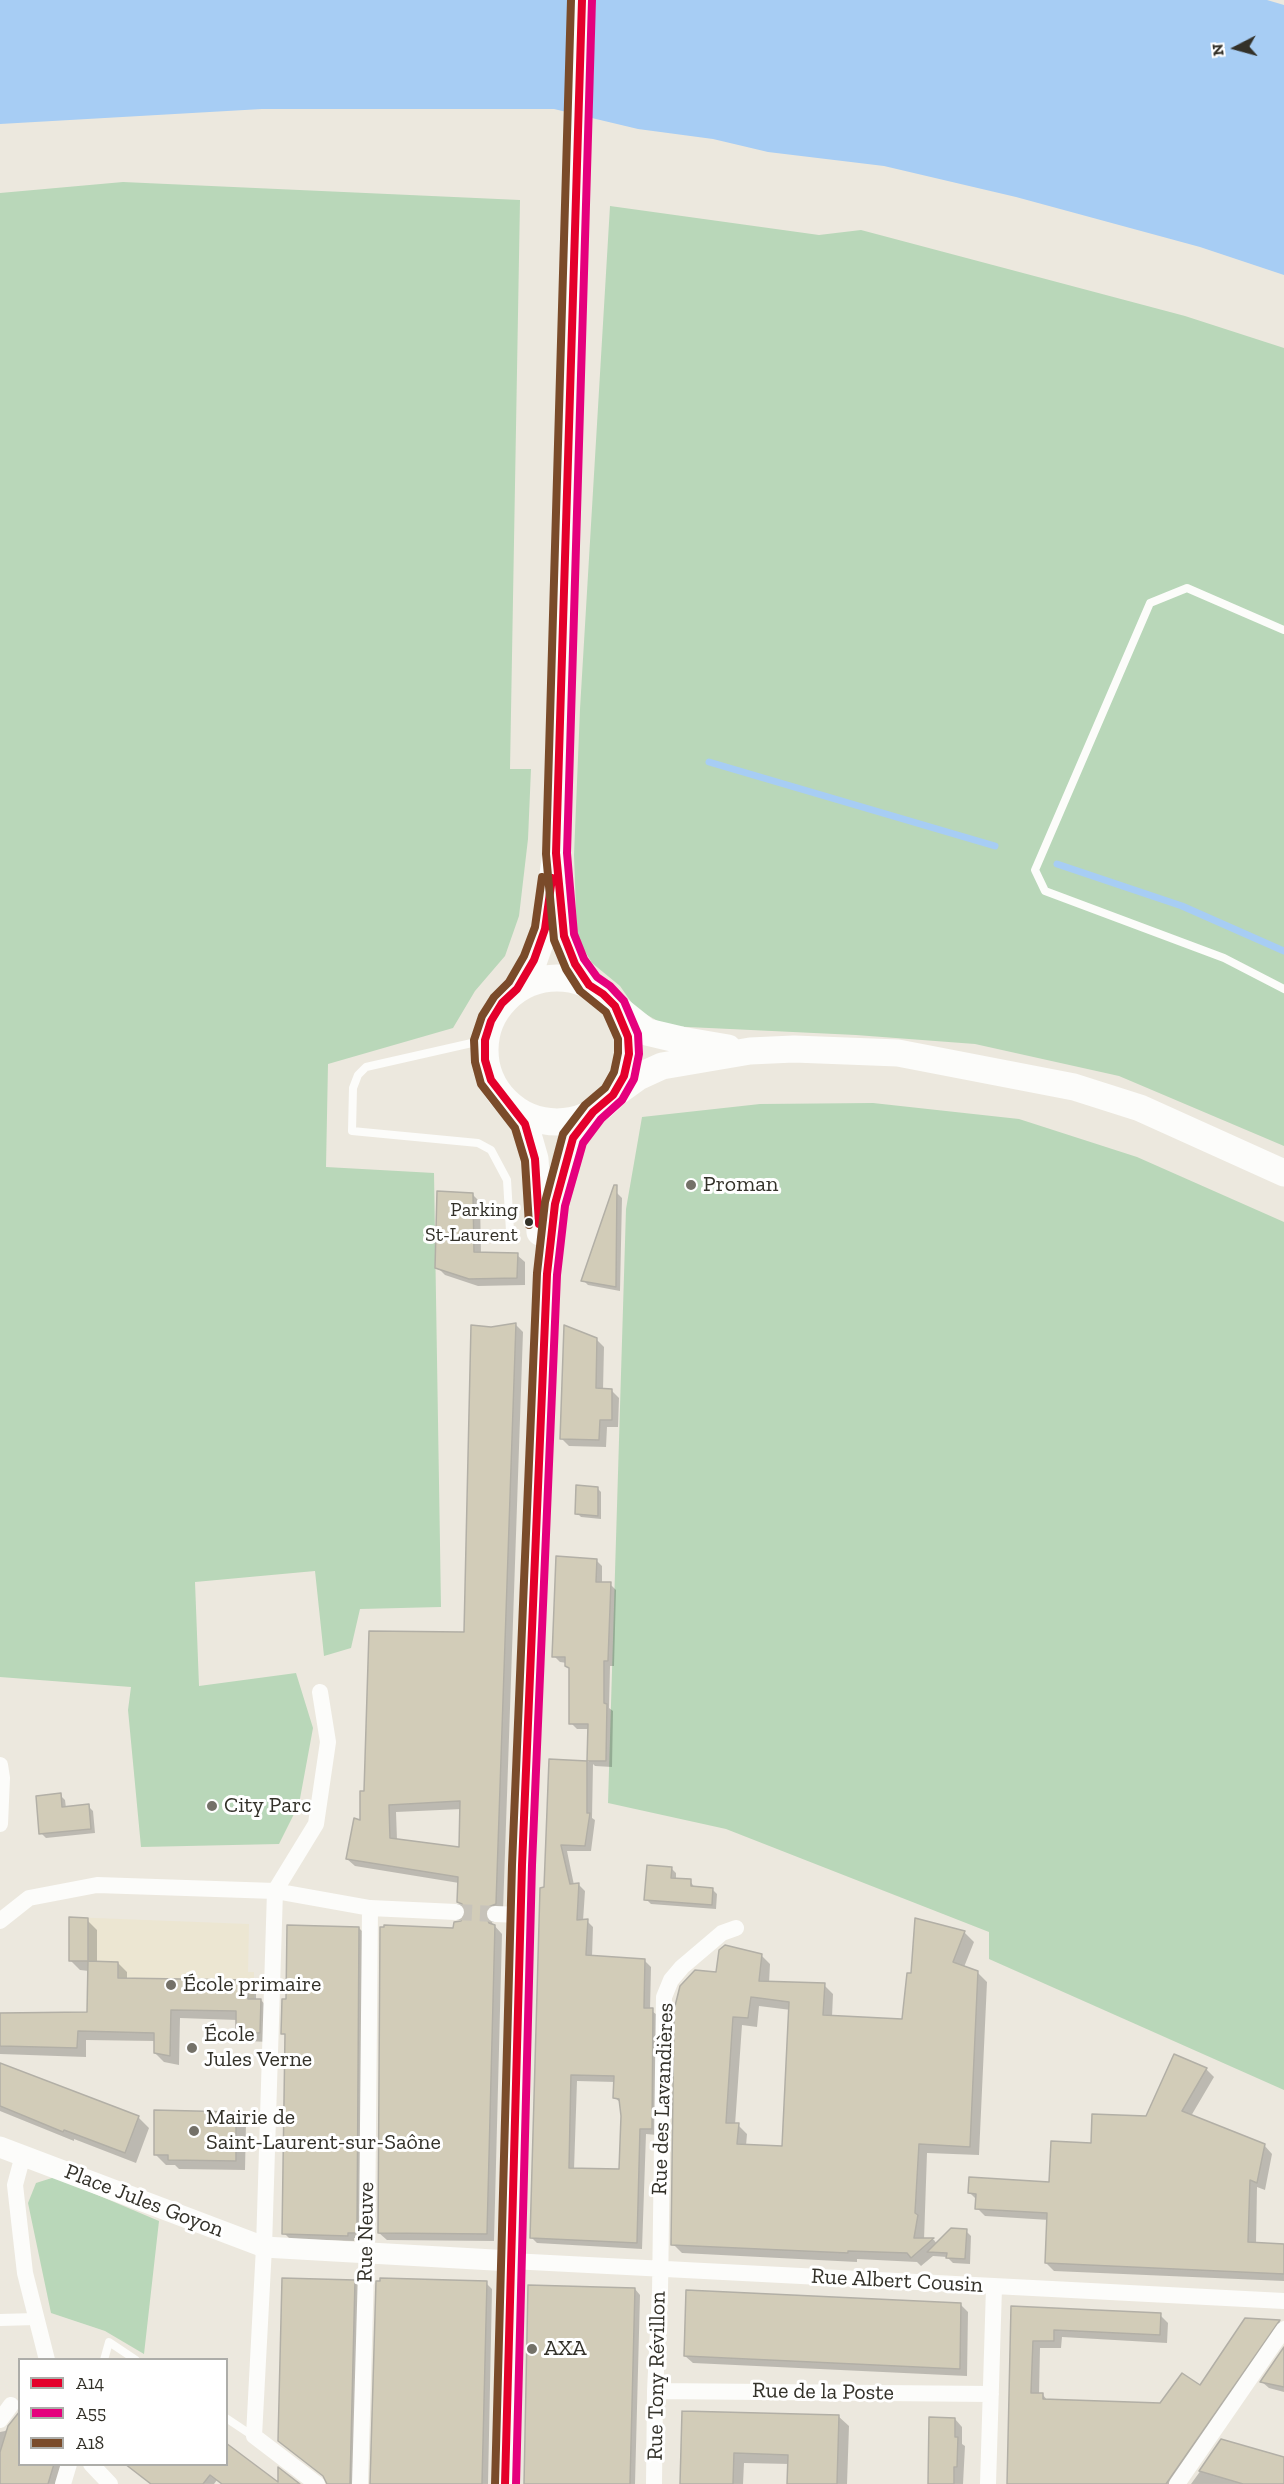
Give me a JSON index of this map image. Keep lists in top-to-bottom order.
{
  "streets": {
    "street": [
      "Rue des Lavandières",
      "Place Jules Goyon",
      "Rue Neuve",
      "Rue Albert Cousin",
      "Rue Tony Révillon",
      "Rue de la Poste"
    ]
  },
  "crossings": [
    ["Rue des Lavandières", "Rue Albert Cousin"],
    ["Rue des Lavandières", "Rue Tony Révillon"],
    ["Place Jules Goyon", "Rue Neuve"],
    ["Place Jules Goyon", "Rue Albert Cousin"],
    ["Rue Albert Cousin", "Rue Tony Révillon"],
    ["Rue Tony Révillon", "Rue de la Poste"]
  ],
  "places": [
    "Proman",
    "Parking St-Laurent",
    "City Parc",
    "École primaire",
    "École Jules Verne",
    "Mairie de Saint-Laurent-sur-Saône",
    "AXA"
  ],
  "lines": ["transit line A14", "transit line A55", "transit line A18"],
  "legend": ["A14", "A55", "A18"],
  "north": "left"
}
